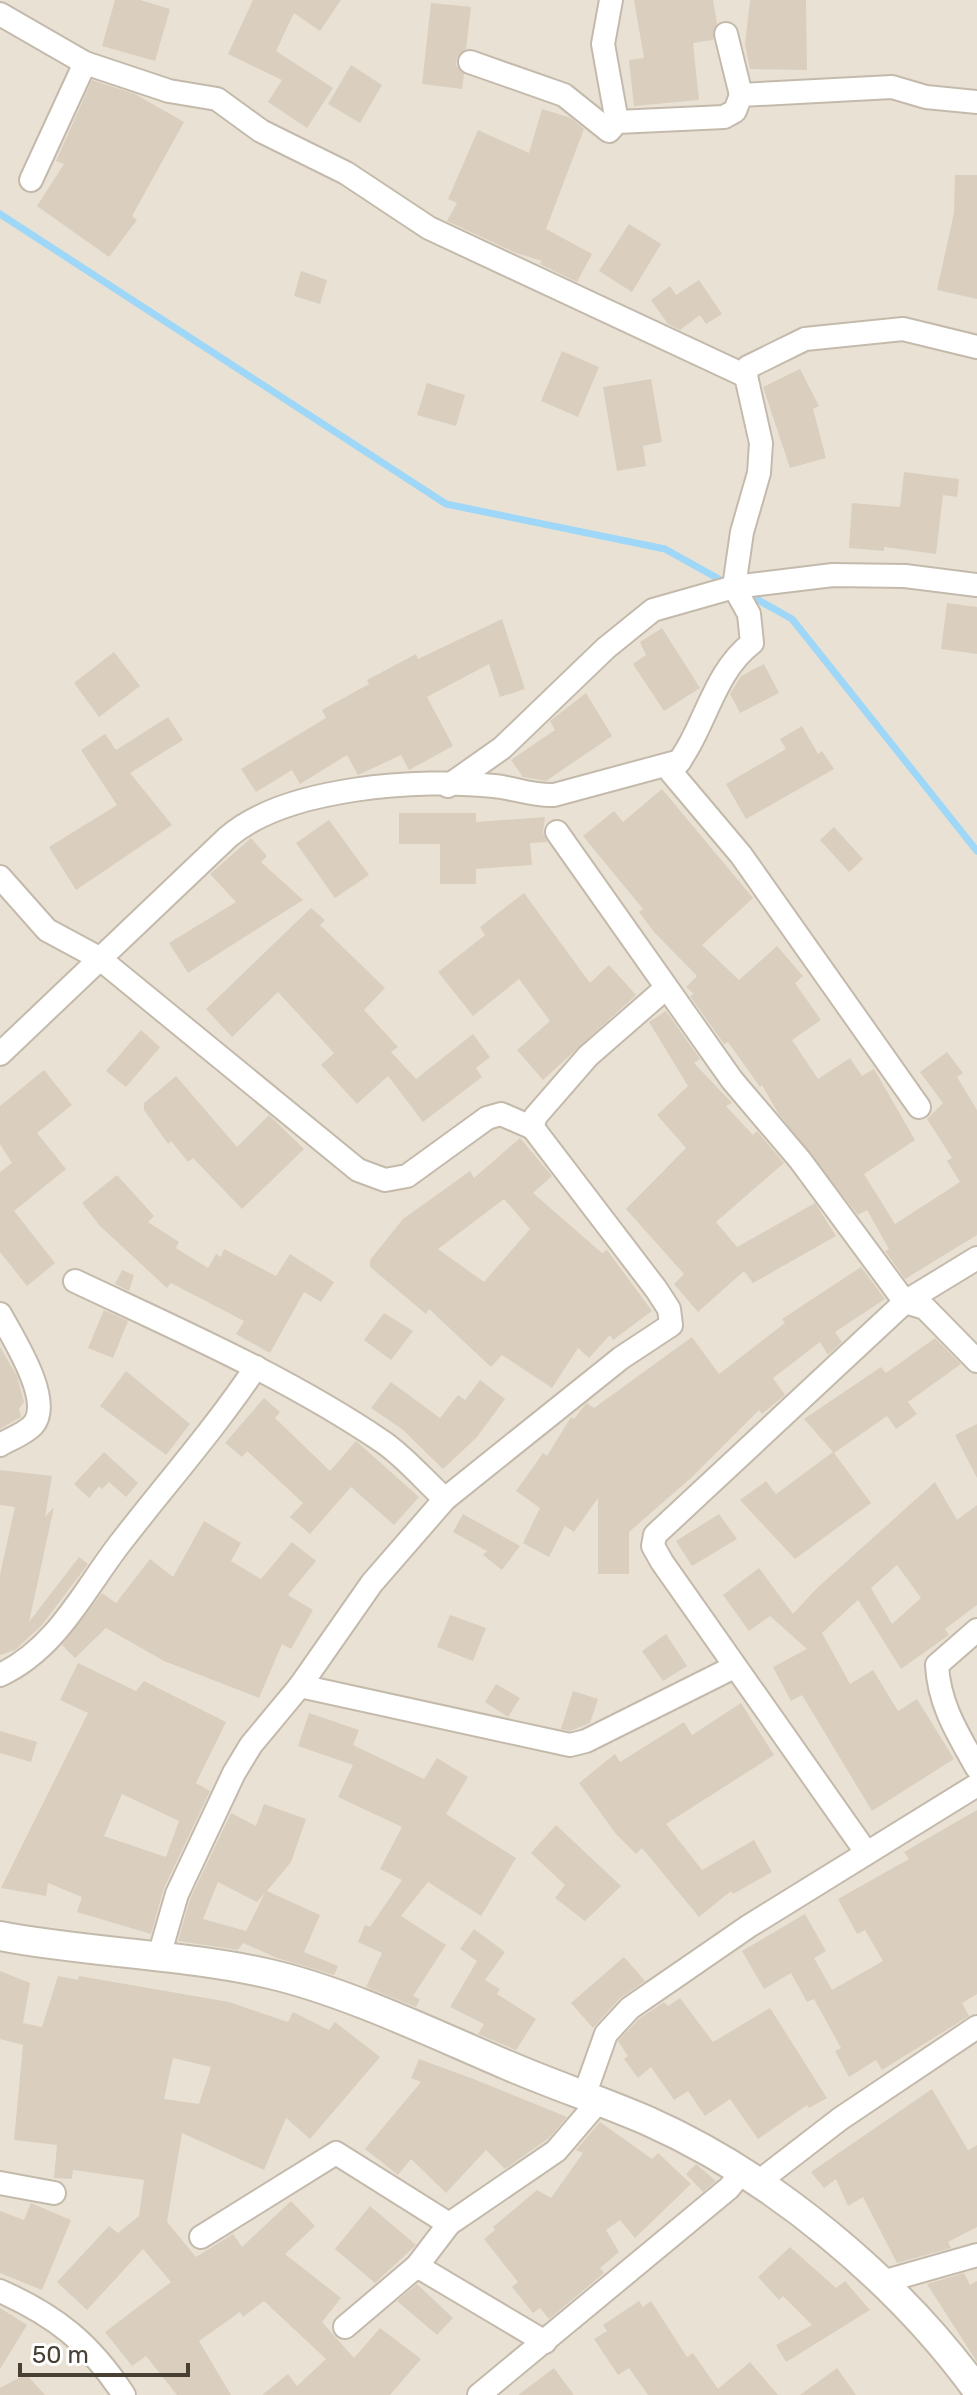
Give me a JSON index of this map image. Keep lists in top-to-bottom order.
{
  "scale_bar": "50 m"
}
